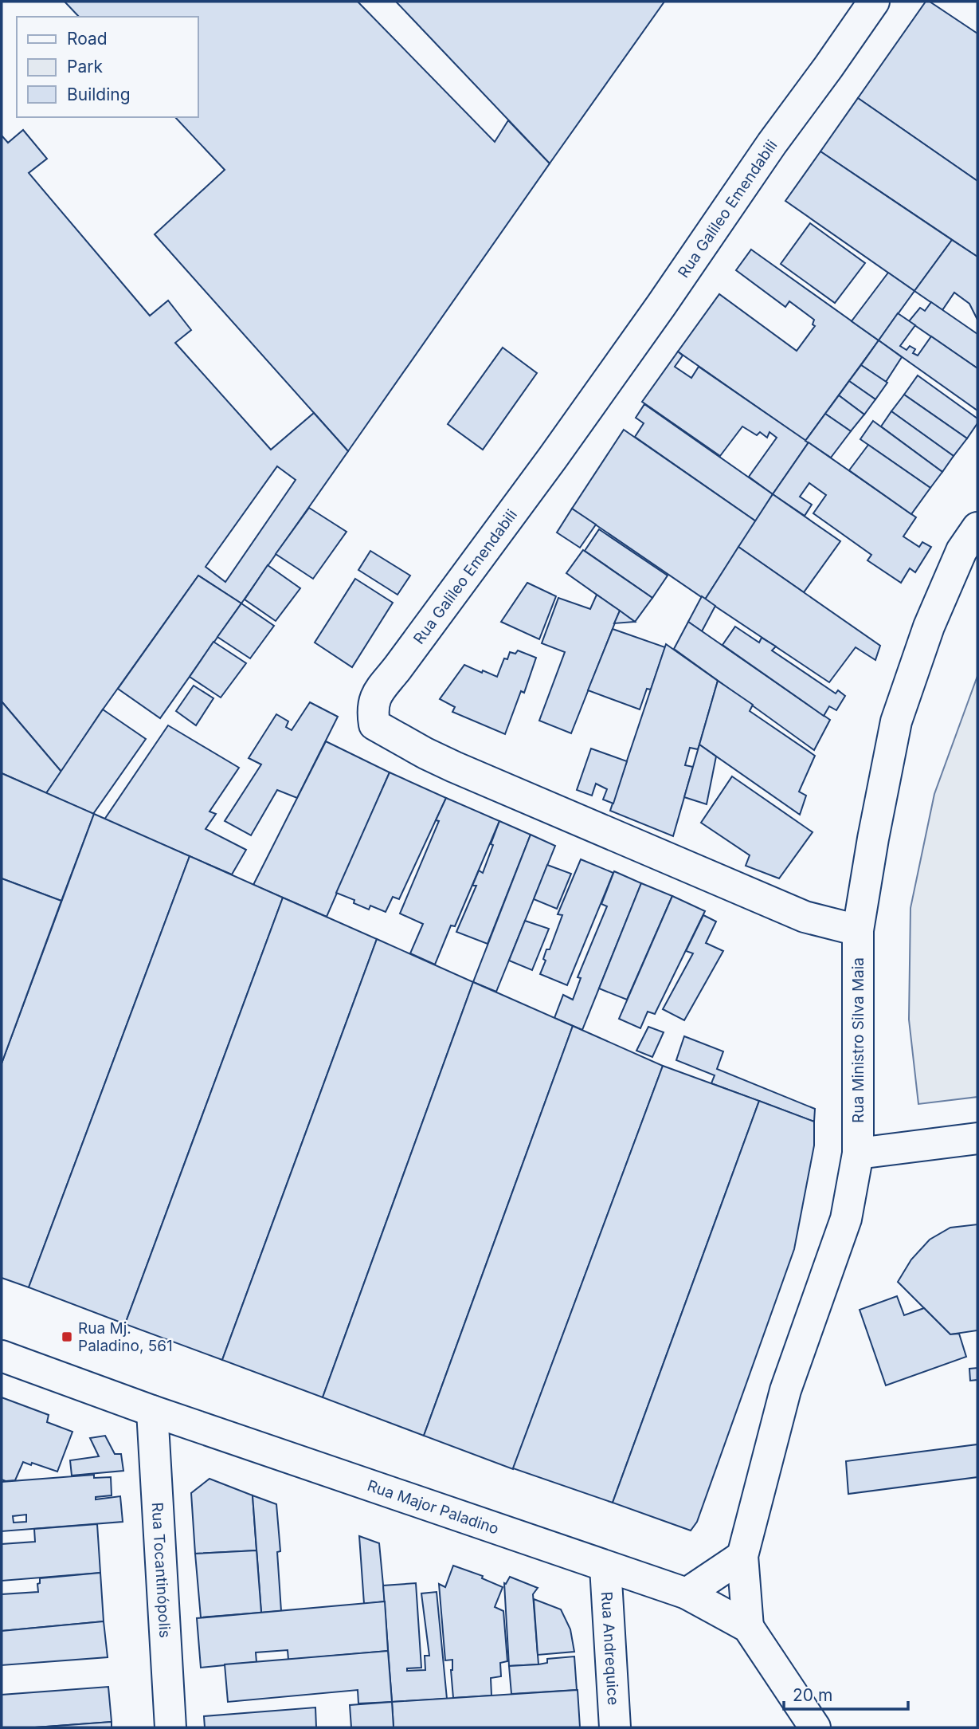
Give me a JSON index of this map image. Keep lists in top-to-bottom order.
{
  "streets": {
    "street": [
      "Rua Galileo Emendabili",
      "Rua Ministro Silva Maia",
      "Rua Major Paladino",
      "Rua Tocantinópolis",
      "Rua Andrequice"
    ]
  },
  "crossings": [
    ["Rua Galileo Emendabili", "Rua Ministro Silva Maia"],
    ["Rua Ministro Silva Maia", "Rua Major Paladino"],
    ["Rua Major Paladino", "Rua Tocantinópolis"],
    ["Rua Major Paladino", "Rua Andrequice"]
  ],
  "places": {
    "transit": ["Rua Mj. Paladino, 561"]
  },
  "legend": ["Road", "Park", "Building"],
  "scale_bar": "20 m"
}
